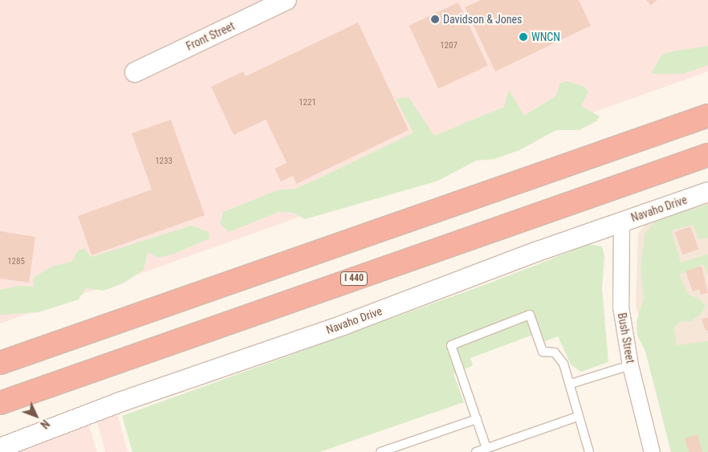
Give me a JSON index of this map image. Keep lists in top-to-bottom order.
{
  "streets": {
    "highway": ["I 440"],
    "street": ["Front Street", "Navaho Drive", "Bush Street"]
  },
  "crossings": [
    ["Navaho Drive", "Bush Street"]
  ],
  "places": ["Davidson & Jones", "WNCN"],
  "house_numbers": [
    "1207",
    "1221",
    "1233",
    "1285"
  ],
  "north": "bottom right"
}
